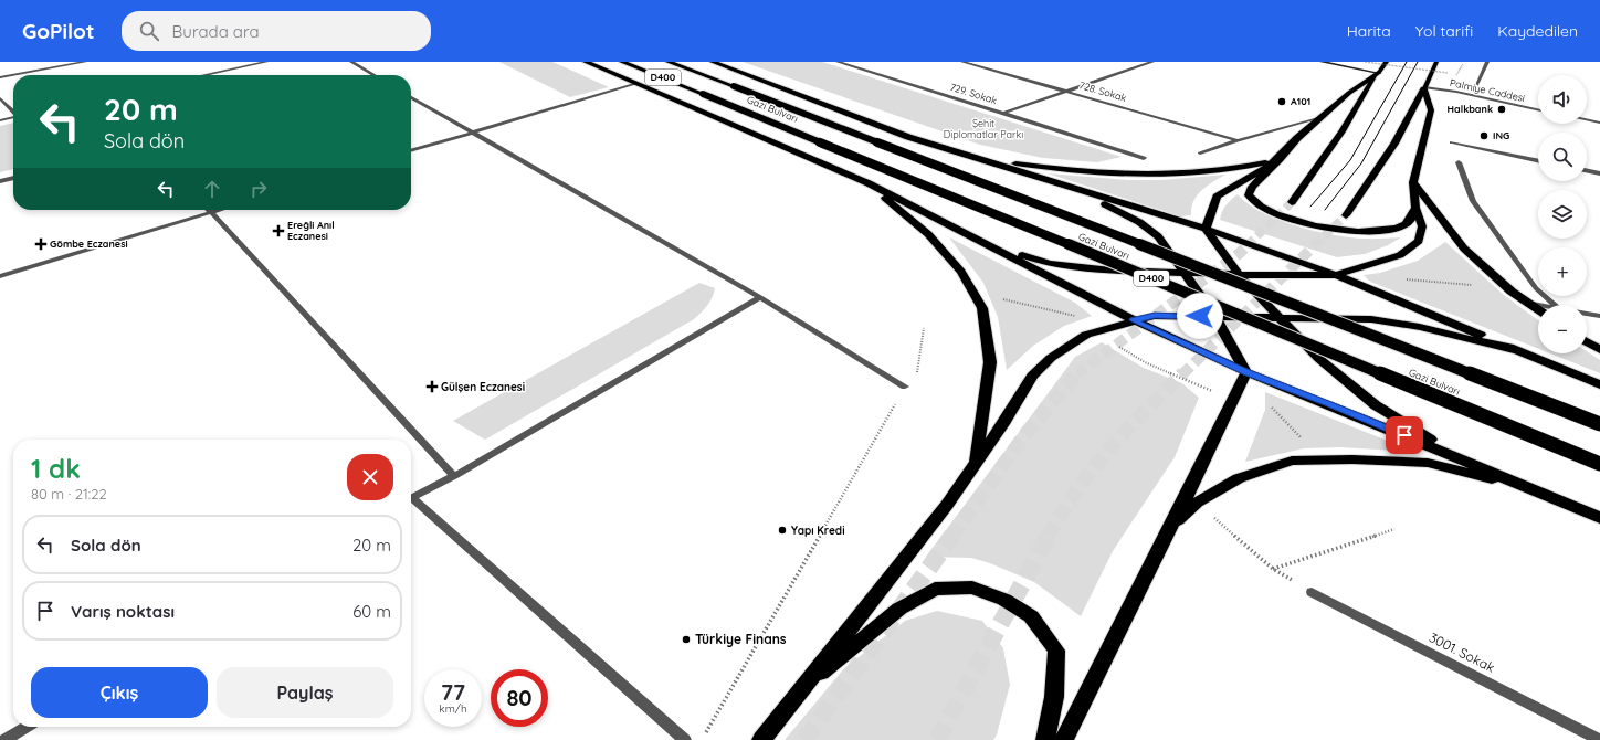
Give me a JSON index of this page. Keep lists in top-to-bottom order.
{
  "streets": {
    "highway": ["D400", "Gazi Bulvarı"],
    "street": [
      "Palmiye Caddesi",
      "728. Sokak",
      "729. Sokak",
      "3001. Sokak"
    ]
  },
  "crossings": [
    ["728. Sokak", "729. Sokak"]
  ],
  "parks": ["Şehit Diplomatlar Parkı"],
  "places": {
    "other": [
      "A101",
      "Halkbank",
      "ING",
      "Yapı Kredi",
      "Türkiye Finans"
    ],
    "health": ["Ereğli Anıl Eczanesi", "Gömbe Eczanesi", "Gülşen Eczanesi"]
  },
  "page": {
    "header": "GoPilot",
    "search": "Burada ara",
    "nav": ["Harita", "Yol tarifi", "Kaydedilen"],
    "map_buttons": ["+", "−"],
    "turn": ["20 m", "Sola dön"],
    "heading": ["1 dk", "80 m · 21:22"],
    "list": [
      {
        "name": "Sola dön",
        "value": "20 m"
      },
      {
        "name": "Varış noktası",
        "value": "60 m"
      }
    ],
    "buttons": ["Çıkış", "Paylaş"],
    "speed": "77 km/h",
    "limit": "80"
  }
}
